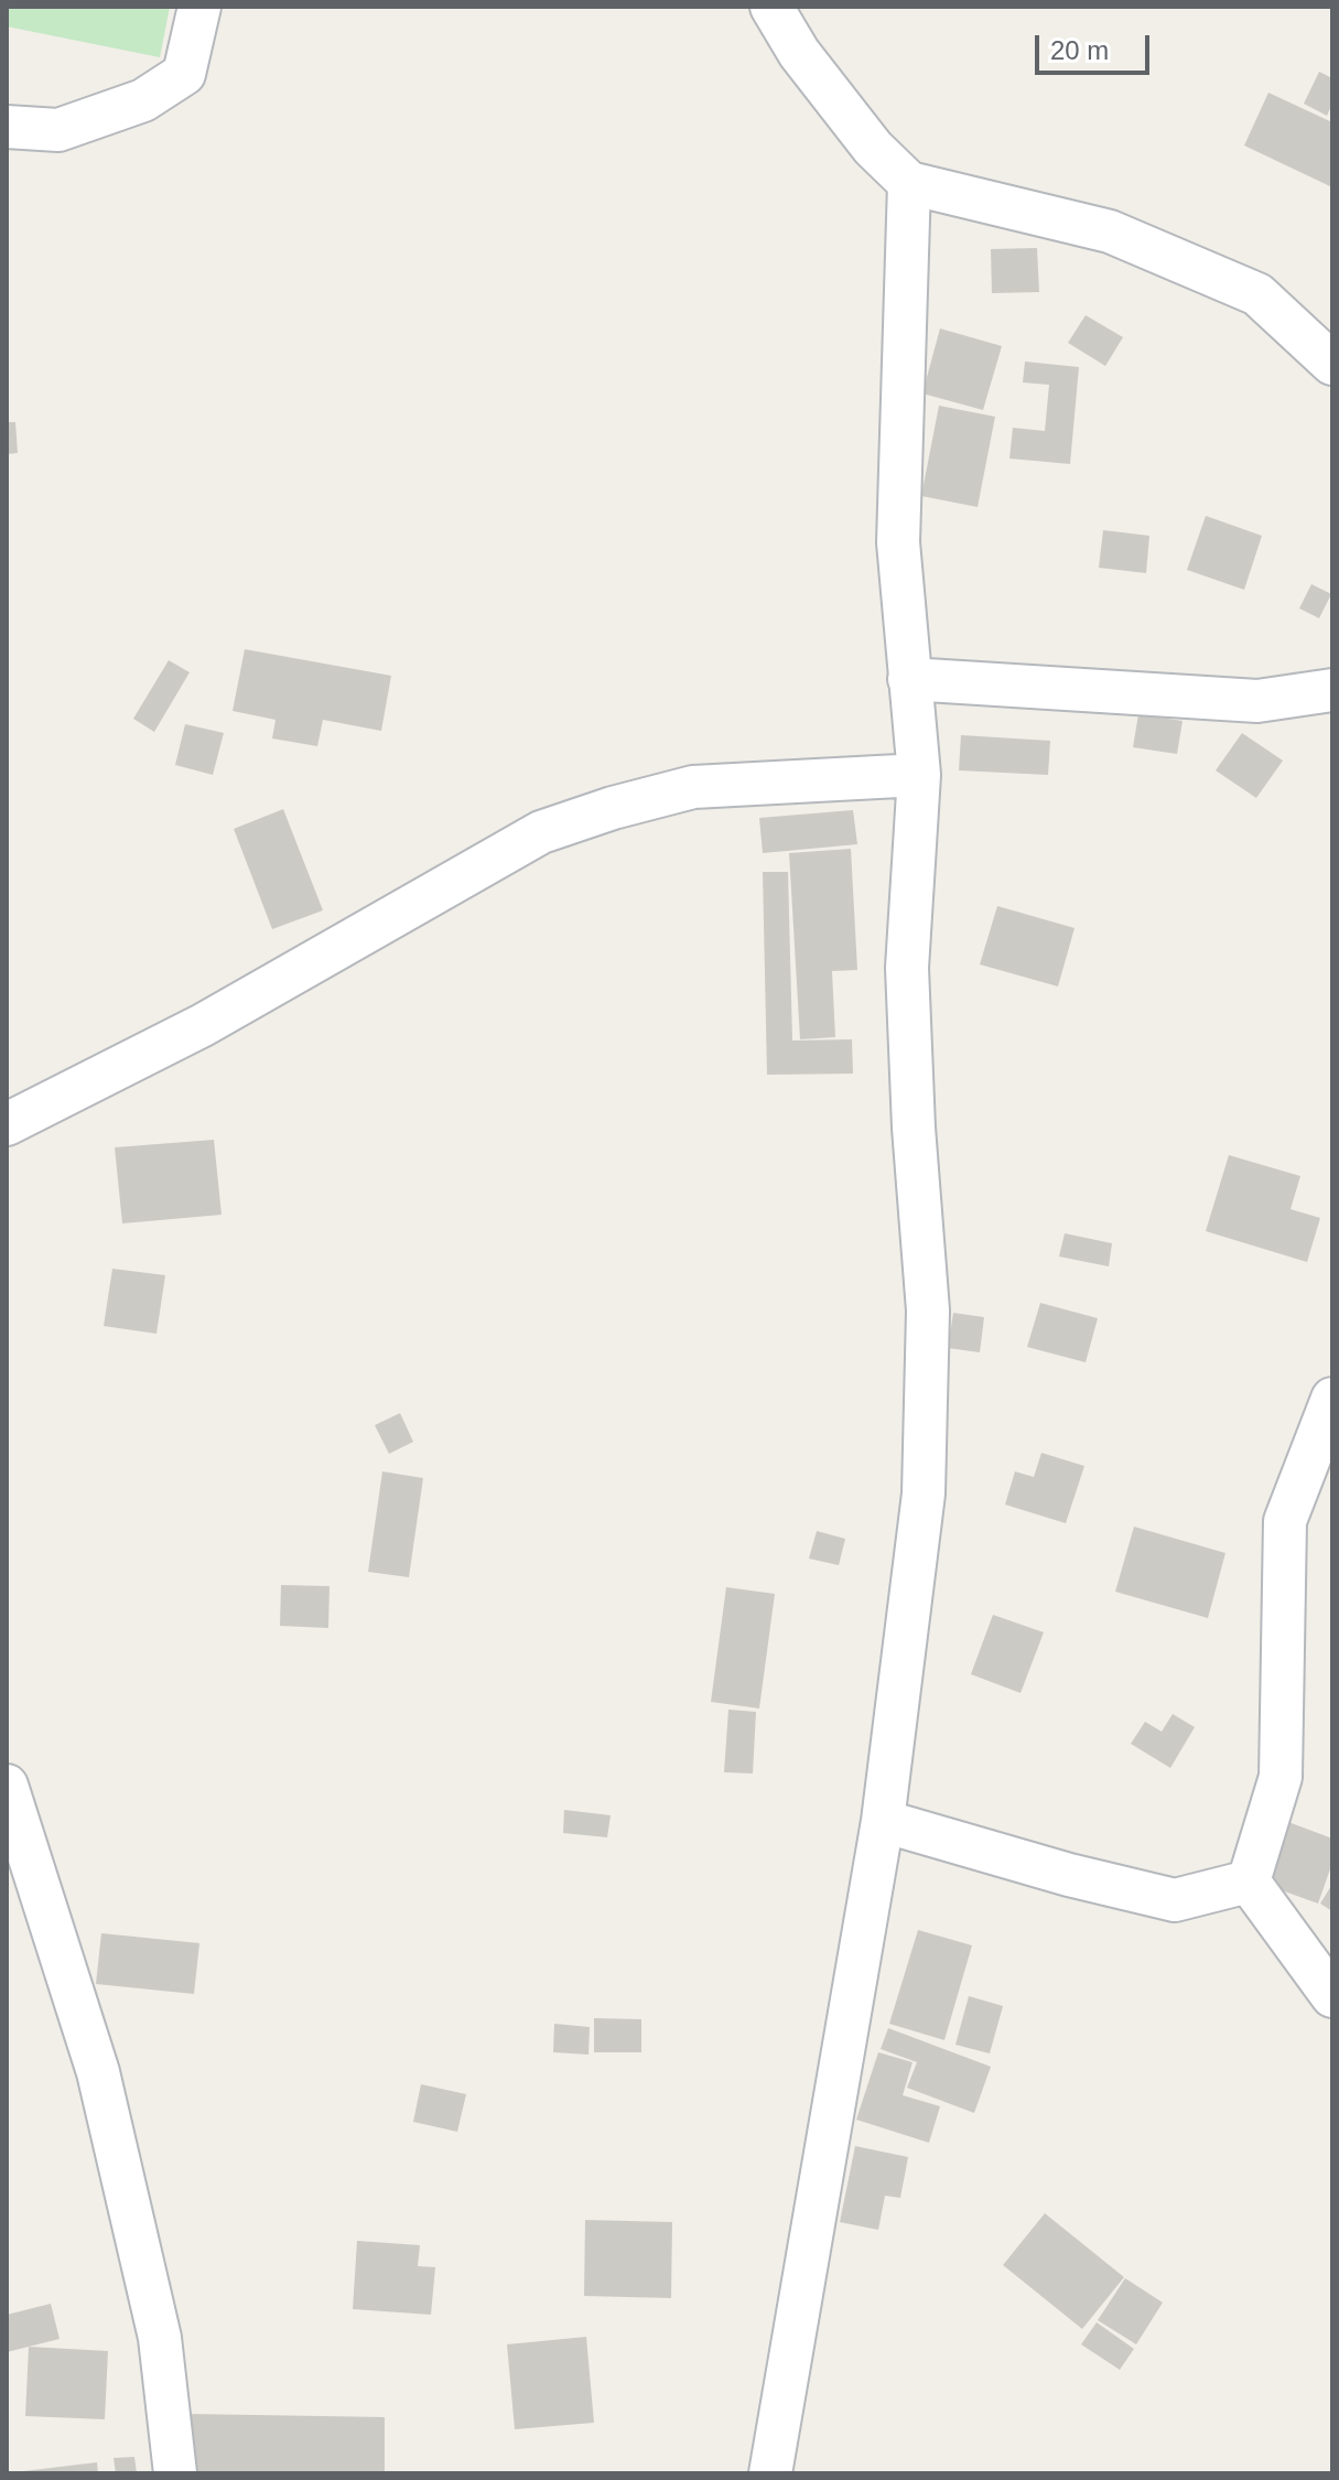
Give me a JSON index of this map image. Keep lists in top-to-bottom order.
{
  "scale_bar": "20 m"
}
